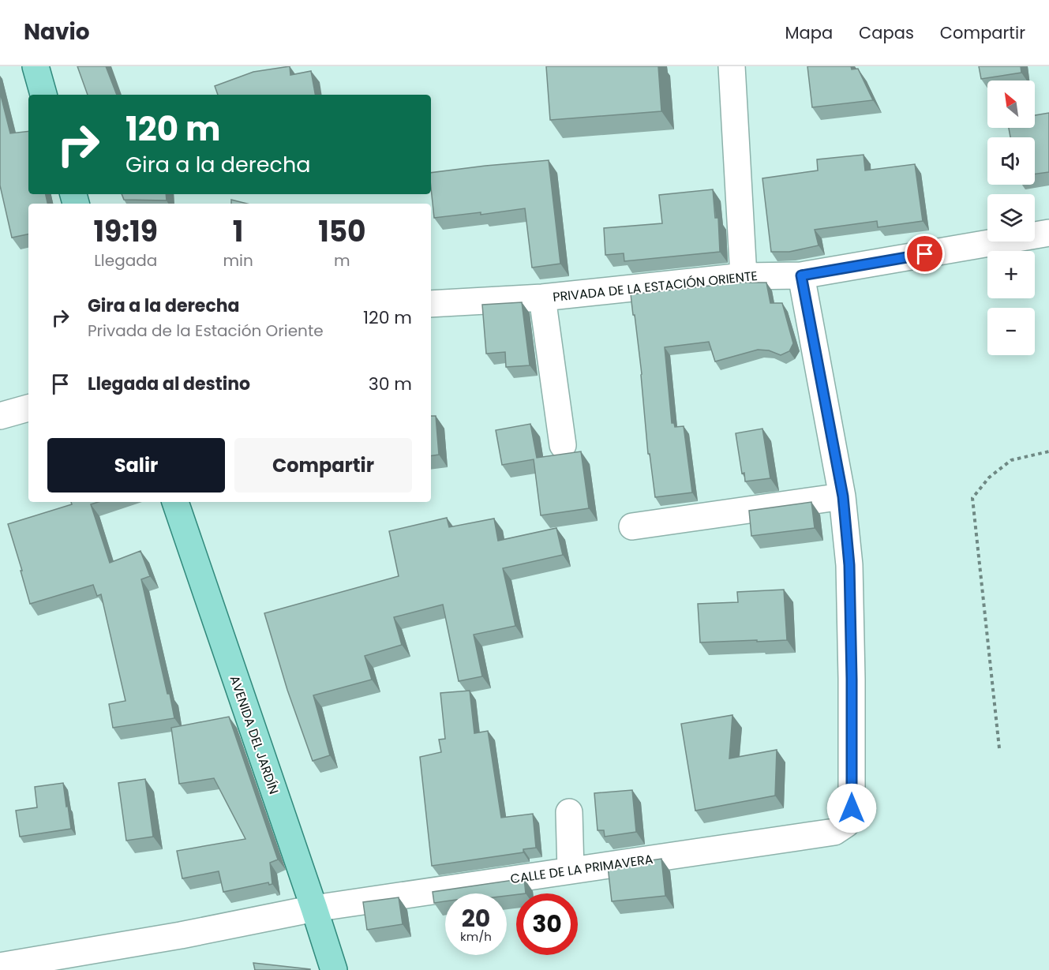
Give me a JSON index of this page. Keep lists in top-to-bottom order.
{
  "streets": {
    "main road": ["AVENIDA DEL JARDÍN"],
    "street": ["PRIVADA DE LA ESTACIÓN ORIENTE", "CALLE DE LA PRIMAVERA"]
  },
  "crossings": [
    ["AVENIDA DEL JARDÍN", "CALLE DE LA PRIMAVERA"]
  ],
  "north": "top left",
  "page": {
    "header": "Navio",
    "nav": ["Mapa", "Capas", "Compartir"],
    "map_buttons": ["+", "−"],
    "turn": ["120 m", "Gira a la derecha"],
    "eta": [
      "19:19",
      "Llegada",
      "1",
      "min",
      "150",
      "m"
    ],
    "list": [
      {
        "name": "Gira a la derecha",
        "note": "Privada de la Estación Oriente",
        "value": "120 m"
      },
      {
        "name": "Llegada al destino",
        "value": "30 m"
      }
    ],
    "buttons": ["Salir", "Compartir"],
    "speed": "20 km/h",
    "limit": "30"
  }
}
